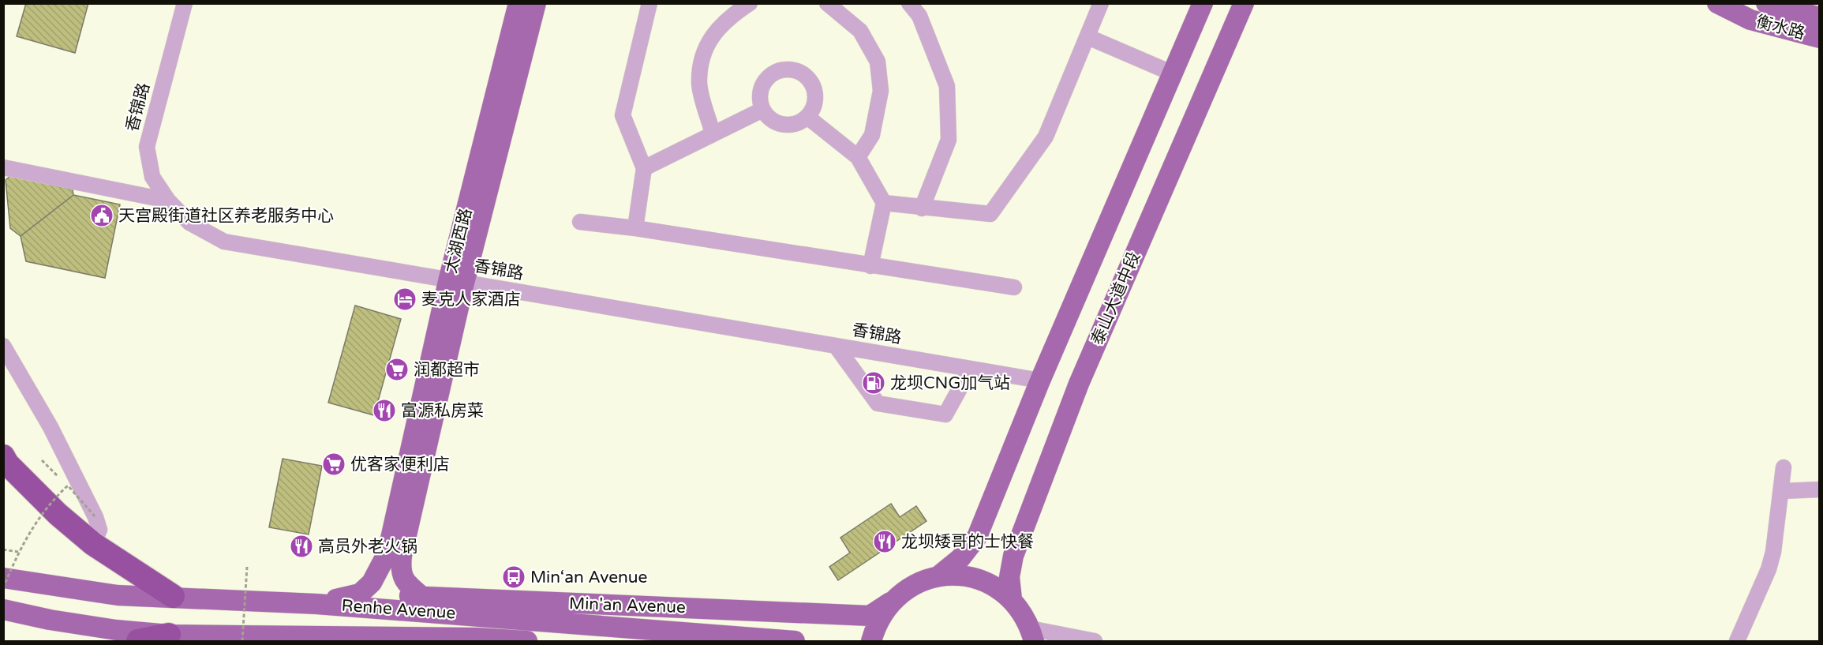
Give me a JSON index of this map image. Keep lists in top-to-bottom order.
{
  "streets": {
    "main road": [
      "衡水路",
      "太湖西路",
      "泰山大道中段",
      "Min'an Avenue",
      "Renhe Avenue"
    ],
    "street": ["香锦路"]
  },
  "crossings": [
    ["香锦路", "太湖西路"],
    ["太湖西路", "Min'an Avenue"]
  ],
  "places": {
    "public building": ["天宫殿街道社区养老服务中心"],
    "hotel": ["麦克人家酒店"],
    "supermarket": ["润都超市", "优客家便利店"],
    "fuel station": ["龙坝CNG加气站"],
    "restaurant": ["富源私房菜", "龙坝矮哥的士快餐", "高员外老火锅"],
    "bus stop": ["Min‘an Avenue"]
  }
}
